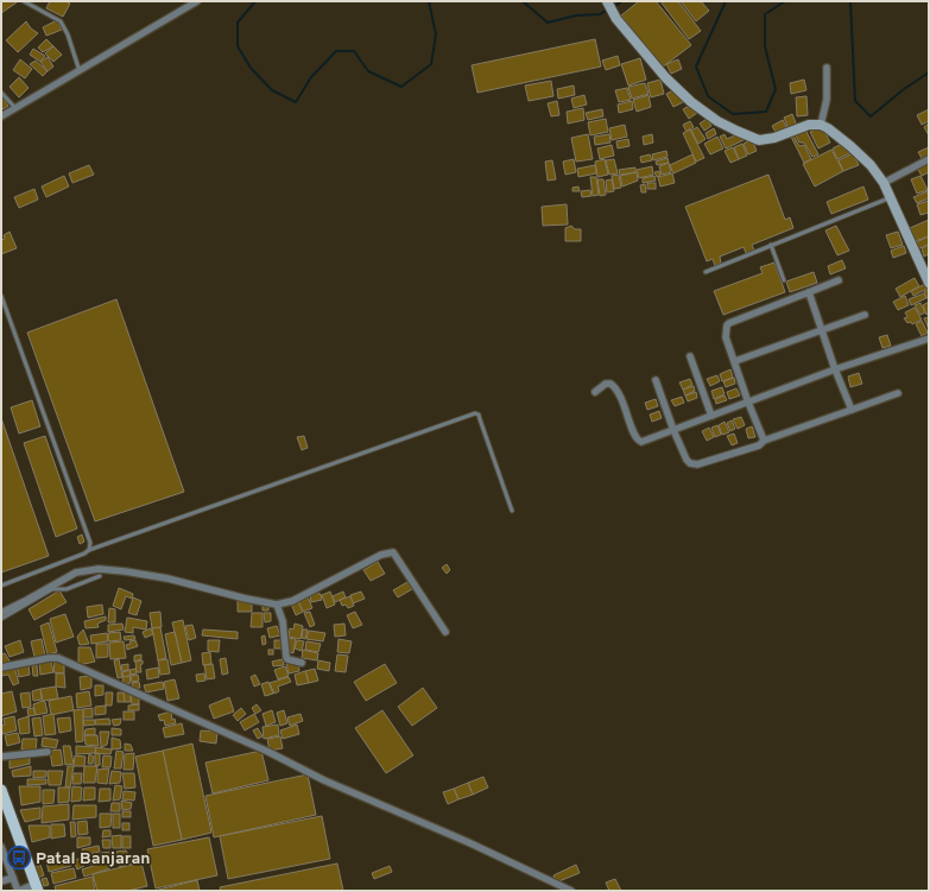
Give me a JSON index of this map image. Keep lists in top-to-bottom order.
{
  "places": {
    "bus stop": ["Patal Banjaran"]
  }
}
